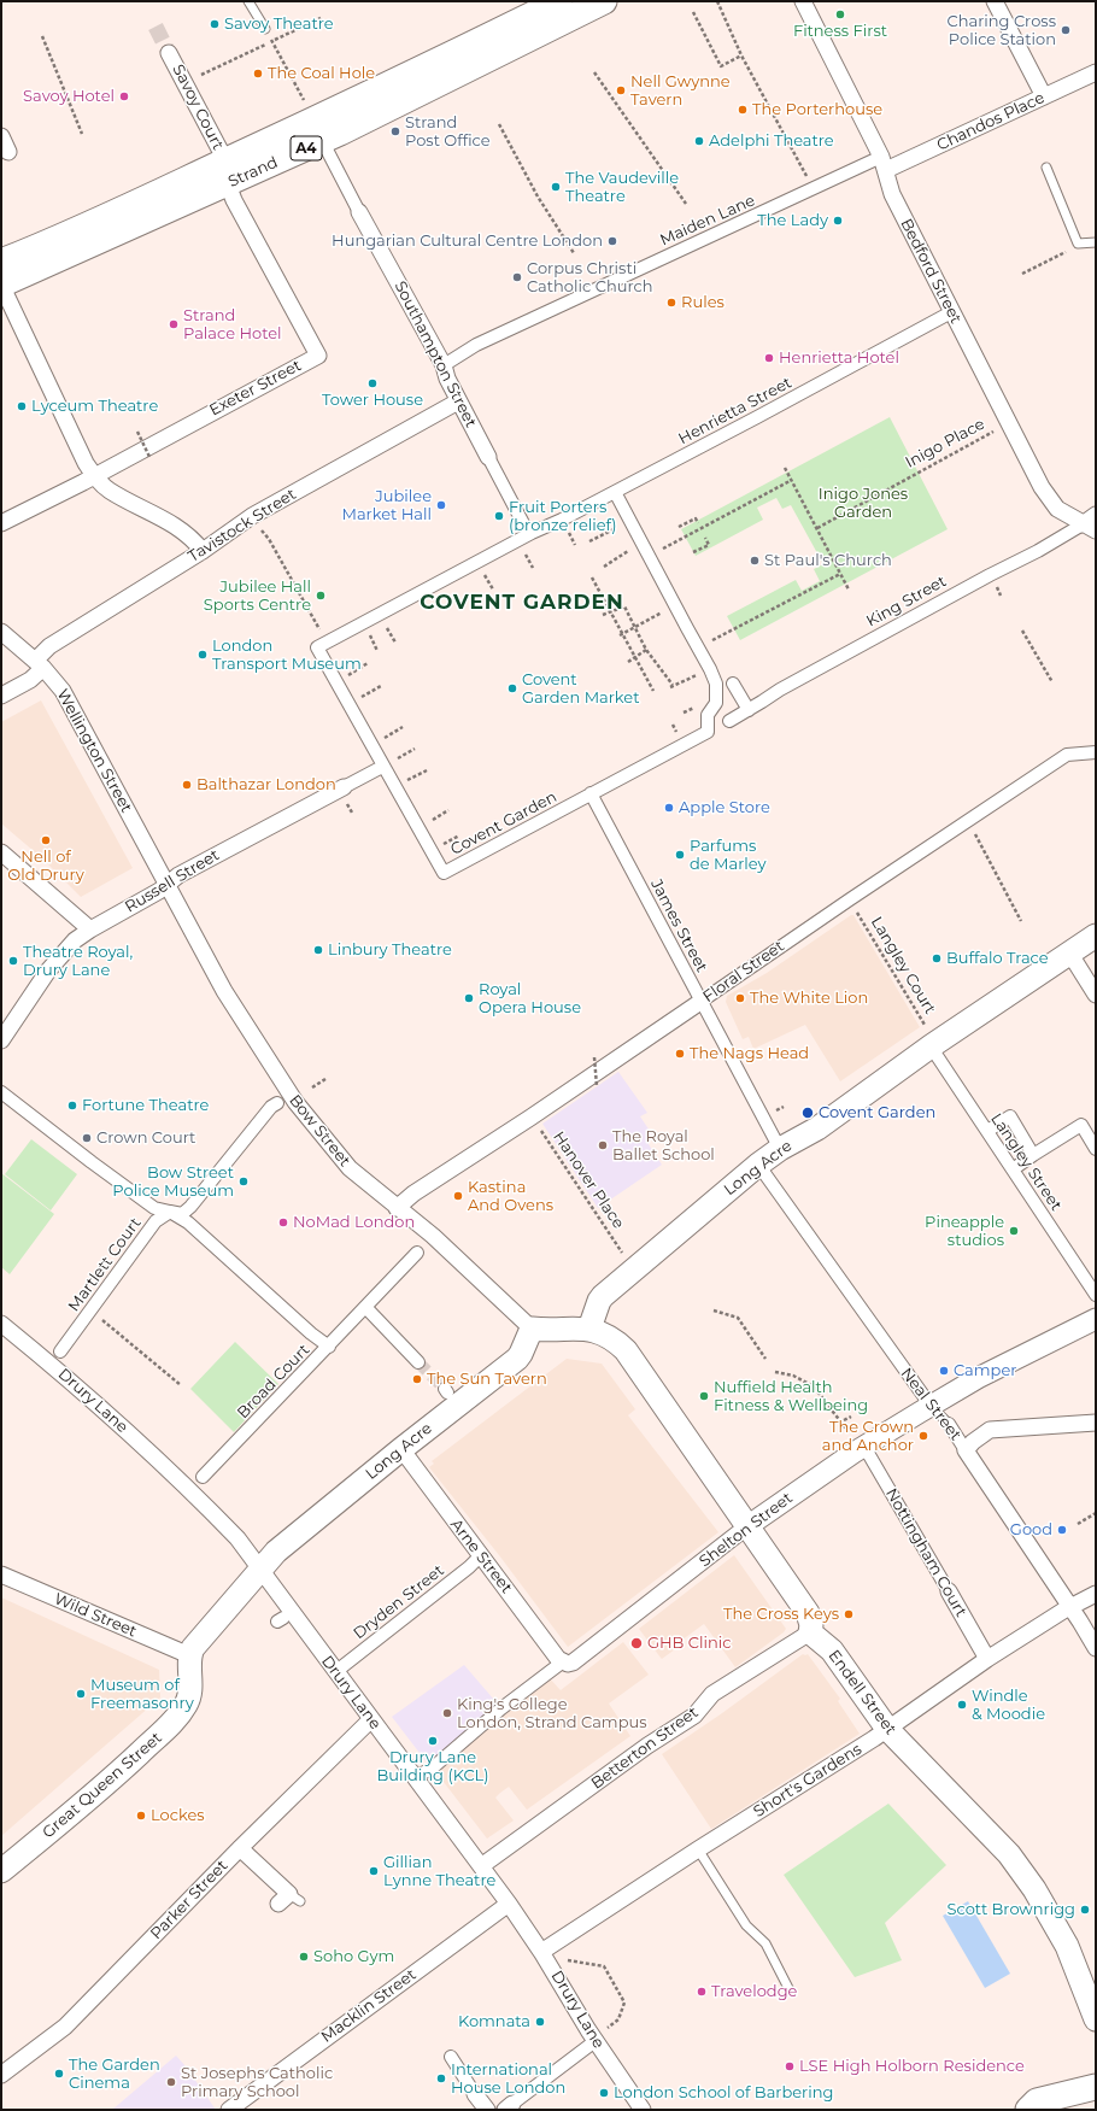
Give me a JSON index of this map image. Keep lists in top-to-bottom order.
{
  "streets": {
    "main road": [
      "A4",
      "Strand",
      "Long Acre",
      "Endell Street",
      "Great Queen Street"
    ],
    "street": [
      "Savoy Court",
      "Chandos Place",
      "Maiden Lane",
      "Bedford Street",
      "Southampton Street",
      "Exeter Street",
      "Henrietta Street",
      "Tavistock Street",
      "King Street",
      "Wellington Street",
      "Covent Garden",
      "Russell Street",
      "James Street",
      "Floral Street",
      "Bow Street",
      "Langley Street",
      "Martlett Court",
      "Broad Court",
      "Drury Lane",
      "Neal Street",
      "Shelton Street",
      "Nottingham Court",
      "Arne Street",
      "Dryden Street",
      "Wild Street",
      "Betterton Street",
      "Short's Gardens",
      "Parker Street",
      "Macklin Street"
    ],
    "path": ["Inigo Place", "Langley Court", "Hanover Place"]
  },
  "crossings": [
    ["Savoy Court", "Strand"],
    ["Savoy Court", "Exeter Street"],
    ["Chandos Place", "Maiden Lane"],
    ["Chandos Place", "Bedford Street"],
    ["Strand", "Exeter Street"],
    ["Maiden Lane", "Bedford Street"],
    ["Maiden Lane", "Southampton Street"],
    ["Bedford Street", "Henrietta Street"],
    ["Bedford Street", "Inigo Place"],
    ["Bedford Street", "King Street"],
    ["Southampton Street", "Henrietta Street"],
    ["Southampton Street", "Tavistock Street"],
    ["Henrietta Street", "Covent Garden"],
    ["Tavistock Street", "Wellington Street"],
    ["Wellington Street", "Russell Street"],
    ["Wellington Street", "Bow Street"],
    ["Covent Garden", "Russell Street"],
    ["Covent Garden", "James Street"],
    ["Russell Street", "Bow Street"],
    ["James Street", "Floral Street"],
    ["James Street", "Long Acre"],
    ["Langley Court", "Floral Street"],
    ["Langley Court", "Langley Street"],
    ["Langley Court", "Long Acre"],
    ["Floral Street", "Bow Street"],
    ["Floral Street", "Hanover Place"],
    ["Bow Street", "Long Acre"],
    ["Langley Street", "Long Acre"],
    ["Long Acre", "Drury Lane"],
    ["Long Acre", "Neal Street"],
    ["Long Acre", "Arne Street"],
    ["Drury Lane", "Dryden Street"],
    ["Drury Lane", "Betterton Street"],
    ["Drury Lane", "Short's Gardens"],
    ["Drury Lane", "Parker Street"],
    ["Drury Lane", "Macklin Street"],
    ["Neal Street", "Shelton Street"],
    ["Neal Street", "Short's Gardens"],
    ["Shelton Street", "Nottingham Court"],
    ["Shelton Street", "Arne Street"],
    ["Nottingham Court", "Short's Gardens"],
    ["Arne Street", "Dryden Street"],
    ["Wild Street", "Great Queen Street"],
    ["Endell Street", "Betterton Street"],
    ["Endell Street", "Short's Gardens"]
  ],
  "districts": ["COVENT GARDEN"],
  "parks": ["Inigo Jones Garden"],
  "places": [
    "Fitness First",
    "Savoy Theatre",
    "Charing Cross Police Station",
    "The Coal Hole",
    "Nell Gwynne Tavern",
    "Savoy Hotel",
    "The Porterhouse",
    "Strand Post Office",
    "Adelphi Theatre",
    "The Vaudeville Theatre",
    "The Lady",
    "Hungarian Cultural Centre London",
    "Corpus Christi Catholic Church",
    "Rules",
    "Strand Palace Hotel",
    "Henrietta Hotel",
    "Tower House",
    "Lyceum Theatre",
    "Jubilee Market Hall",
    "Fruit Porters (bronze relief)",
    "St Paul's Church",
    "Jubilee Hall Sports Centre",
    "London Transport Museum",
    "Covent Garden Market",
    "Balthazar London",
    "Apple Store",
    "Nell of Old Drury",
    "Parfums de Marley",
    "Linbury Theatre",
    "Buffalo Trace",
    "Theatre Royal, Drury Lane",
    "Royal Opera House",
    "The White Lion",
    "The Nags Head",
    "Fortune Theatre",
    "Covent Garden",
    "Crown Court",
    "The Royal Ballet School",
    "Bow Street Police Museum",
    "Kastina And Ovens",
    "NoMad London",
    "Pineapple studios",
    "Camper",
    "The Sun Tavern",
    "Nuffield Health Fitness & Wellbeing",
    "The Crown and Anchor",
    "Good",
    "The Cross Keys",
    "GHB Clinic",
    "Museum of Freemasonry",
    "Windle & Moodie",
    "King's College London, Strand Campus",
    "Drury Lane Building (KCL)",
    "Lockes",
    "Gillian Lynne Theatre",
    "Scott Brownrigg",
    "Soho Gym",
    "Travelodge",
    "Komnata",
    "LSE High Holborn Residence",
    "The Garden Cinema",
    "International House London",
    "St Josephs Catholic Primary School",
    "London School of Barbering"
  ]
}
